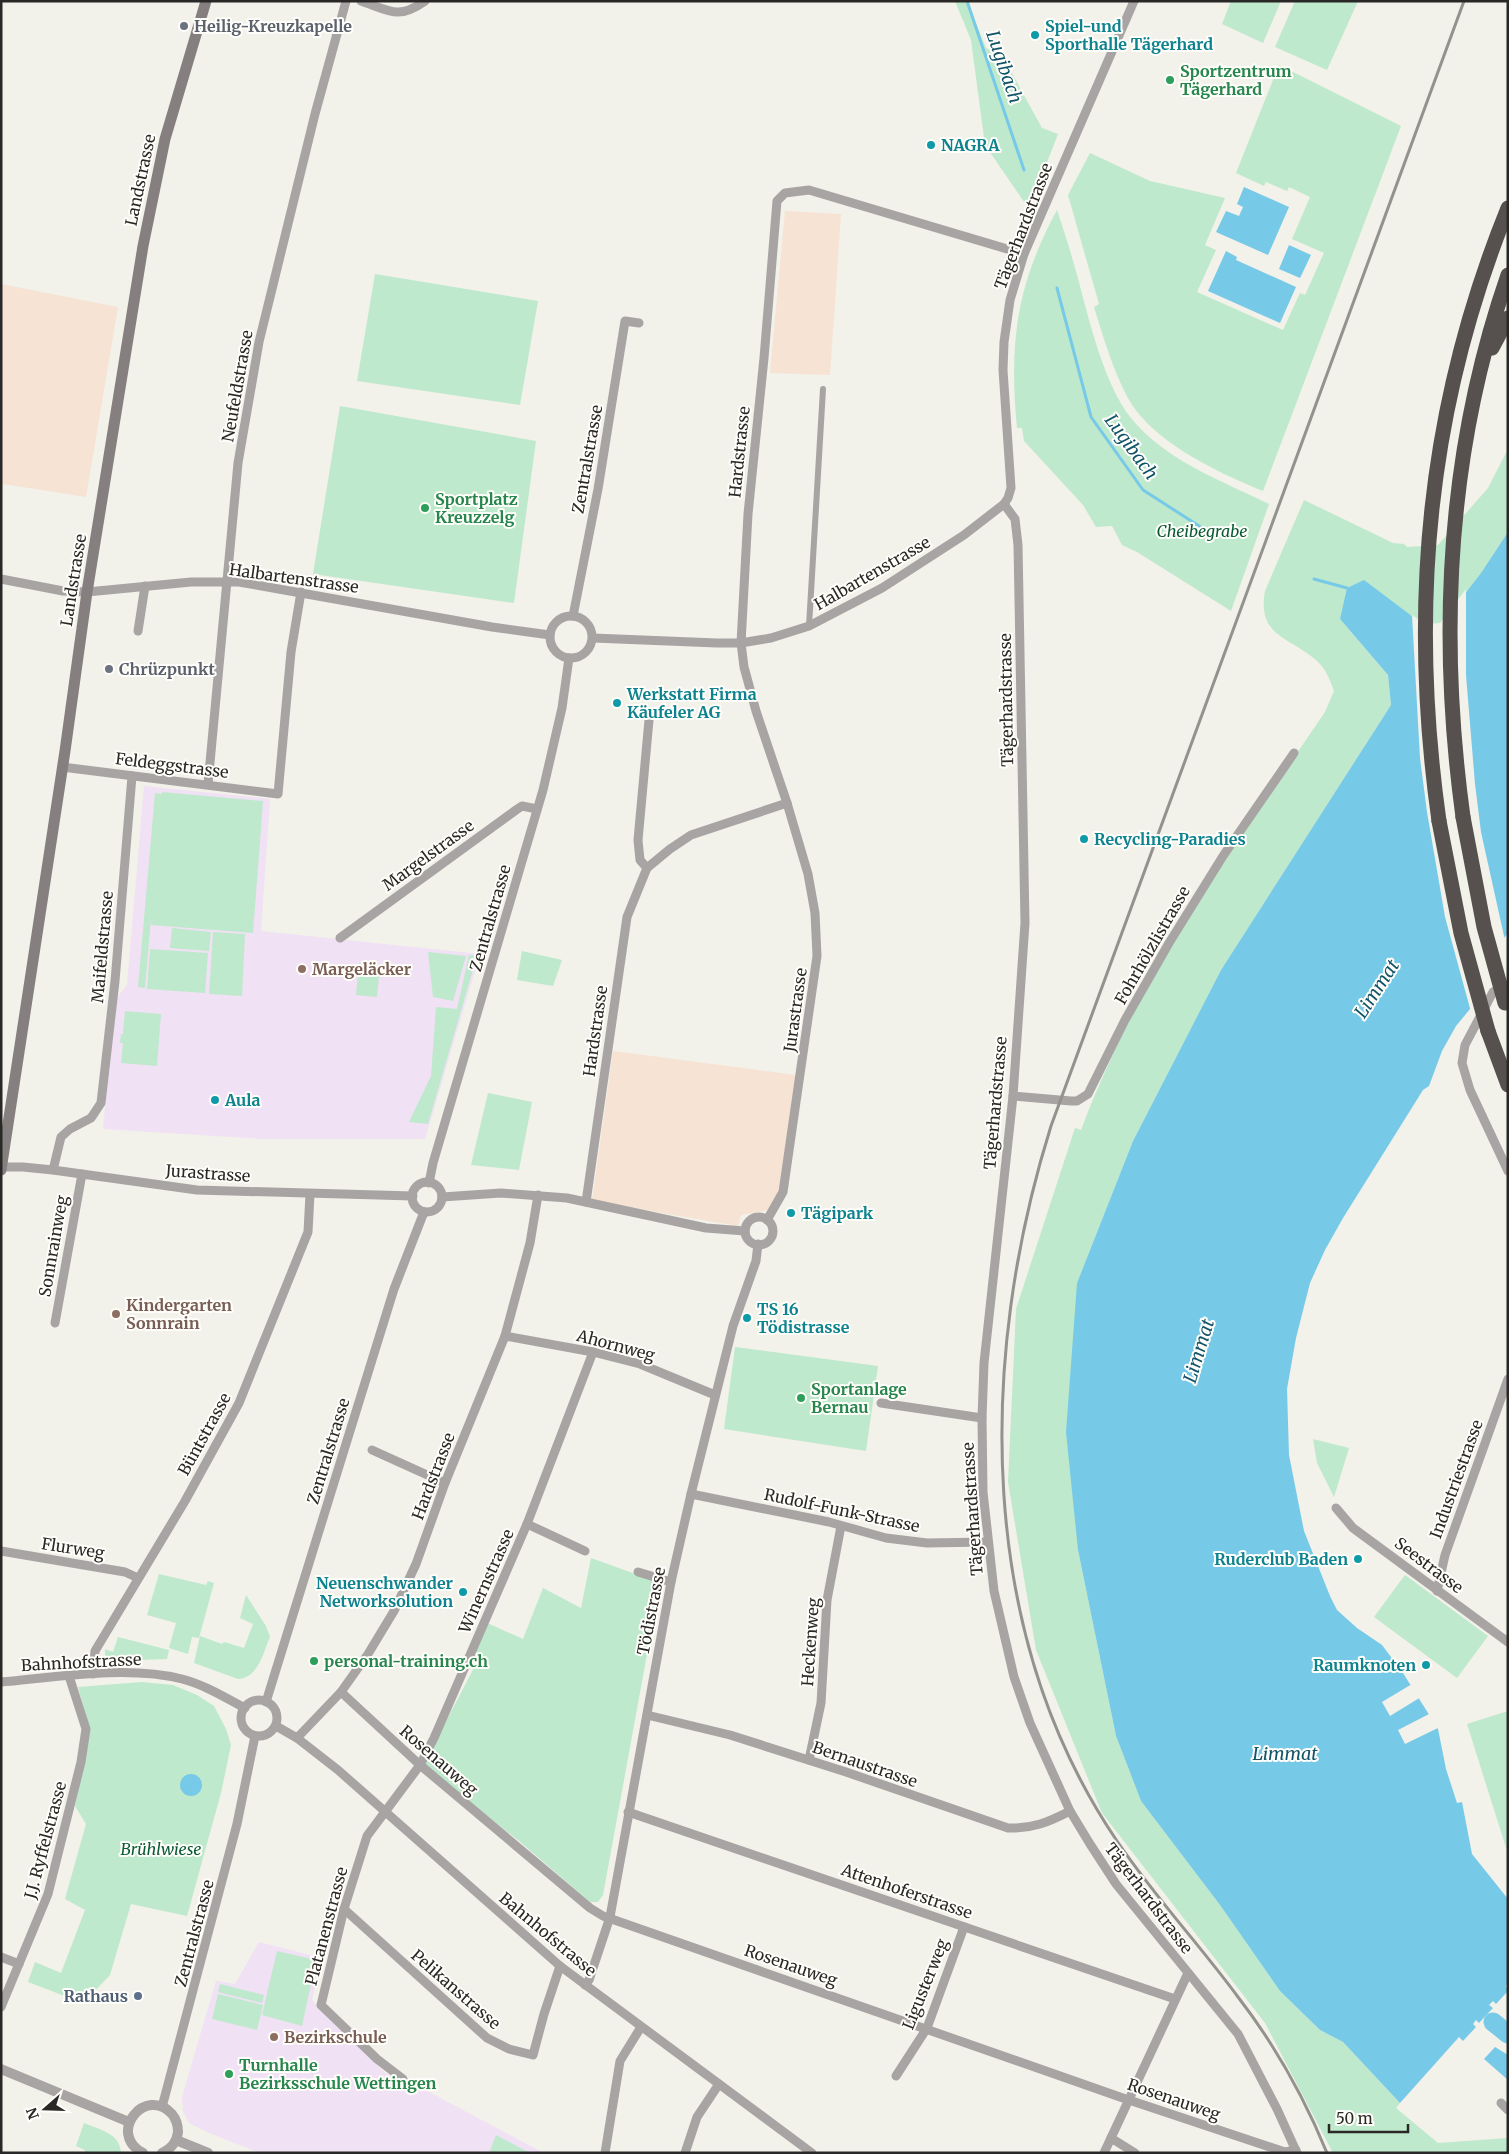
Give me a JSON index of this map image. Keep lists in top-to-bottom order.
{
  "streets": {
    "main road": ["Landstrasse"],
    "street": [
      "Tägerhardstrasse",
      "Neufeldstrasse",
      "Hardstrasse",
      "Zentralstrasse",
      "Halbartenstrasse",
      "Feldeggstrasse",
      "Margelstrasse",
      "Fohrhölzlistrasse",
      "Maifeldstrasse",
      "Jurastrasse",
      "Sonnrainweg",
      "Ahornweg",
      "Büntstrasse",
      "Industriestrasse",
      "Rudolf-Funk-Strasse",
      "Flurweg",
      "Seestrasse",
      "Winernstrasse",
      "Tödistrasse",
      "Heckenweg",
      "Bahnhofstrasse",
      "Rosenauweg",
      "Bernaustrasse",
      "J.J. Ryffelstrasse",
      "Attenhoferstrasse",
      "Platanenstrasse",
      "Ligusterweg",
      "Pelikanstrasse"
    ]
  },
  "crossings": [
    ["Landstrasse", "Halbartenstrasse"],
    ["Landstrasse", "Feldeggstrasse"],
    ["Landstrasse", "Jurastrasse"],
    ["Tägerhardstrasse", "Hardstrasse"],
    ["Tägerhardstrasse", "Halbartenstrasse"],
    ["Tägerhardstrasse", "Fohrhölzlistrasse"],
    ["Tägerhardstrasse", "Rudolf-Funk-Strasse"],
    ["Tägerhardstrasse", "Rosenauweg"],
    ["Tägerhardstrasse", "Bernaustrasse"],
    ["Neufeldstrasse", "Halbartenstrasse"],
    ["Neufeldstrasse", "Feldeggstrasse"],
    ["Hardstrasse", "Halbartenstrasse"],
    ["Hardstrasse", "Jurastrasse"],
    ["Hardstrasse", "Ahornweg"],
    ["Hardstrasse", "Bahnhofstrasse"],
    ["Hardstrasse", "Rosenauweg"],
    ["Zentralstrasse", "Halbartenstrasse"],
    ["Zentralstrasse", "Margelstrasse"],
    ["Zentralstrasse", "Jurastrasse"],
    ["Zentralstrasse", "Bahnhofstrasse"],
    ["Halbartenstrasse", "Feldeggstrasse"],
    ["Feldeggstrasse", "Maifeldstrasse"],
    ["Maifeldstrasse", "Jurastrasse"],
    ["Jurastrasse", "Sonnrainweg"],
    ["Jurastrasse", "Büntstrasse"],
    ["Jurastrasse", "Tödistrasse"],
    ["Ahornweg", "Winernstrasse"],
    ["Ahornweg", "Tödistrasse"],
    ["Büntstrasse", "Flurweg"],
    ["Büntstrasse", "Bahnhofstrasse"],
    ["Industriestrasse", "Seestrasse"],
    ["Rudolf-Funk-Strasse", "Tödistrasse"],
    ["Rudolf-Funk-Strasse", "Heckenweg"],
    ["Winernstrasse", "Bahnhofstrasse"],
    ["Winernstrasse", "Rosenauweg"],
    ["Winernstrasse", "Platanenstrasse"],
    ["Tödistrasse", "Bahnhofstrasse"],
    ["Tödistrasse", "Rosenauweg"],
    ["Tödistrasse", "Bernaustrasse"],
    ["Tödistrasse", "Attenhoferstrasse"],
    ["Heckenweg", "Bernaustrasse"],
    ["Bahnhofstrasse", "J.J. Ryffelstrasse"],
    ["Bahnhofstrasse", "Platanenstrasse"],
    ["Bahnhofstrasse", "Pelikanstrasse"],
    ["Rosenauweg", "Ligusterweg"],
    ["Attenhoferstrasse", "Ligusterweg"],
    ["Platanenstrasse", "Pelikanstrasse"]
  ],
  "water": ["Lugibach", "Limmat"],
  "parks": ["Cheibegrabe", "Brühlwiese"],
  "places": [
    "Heilig-Kreuzkapelle",
    "Spiel-und Sporthalle Tägerhard",
    "Sportzentrum Tägerhard",
    "NAGRA",
    "Sportplatz Kreuzzelg",
    "Chrüzpunkt",
    "Werkstatt Firma Käufeler AG",
    "Recycling-Paradies",
    "Margeläcker",
    "Aula",
    "Tägipark",
    "Kindergarten Sonnrain",
    "TS 16 Tödistrasse",
    "Sportanlage Bernau",
    "Ruderclub Baden",
    "Neuenschwander Networksolution",
    "personal-training.ch",
    "Raumknoten",
    "Rathaus",
    "Bezirkschule",
    "Turnhalle Bezirksschule Wettingen"
  ],
  "scale_bar": "50 m",
  "north": "left"
}
